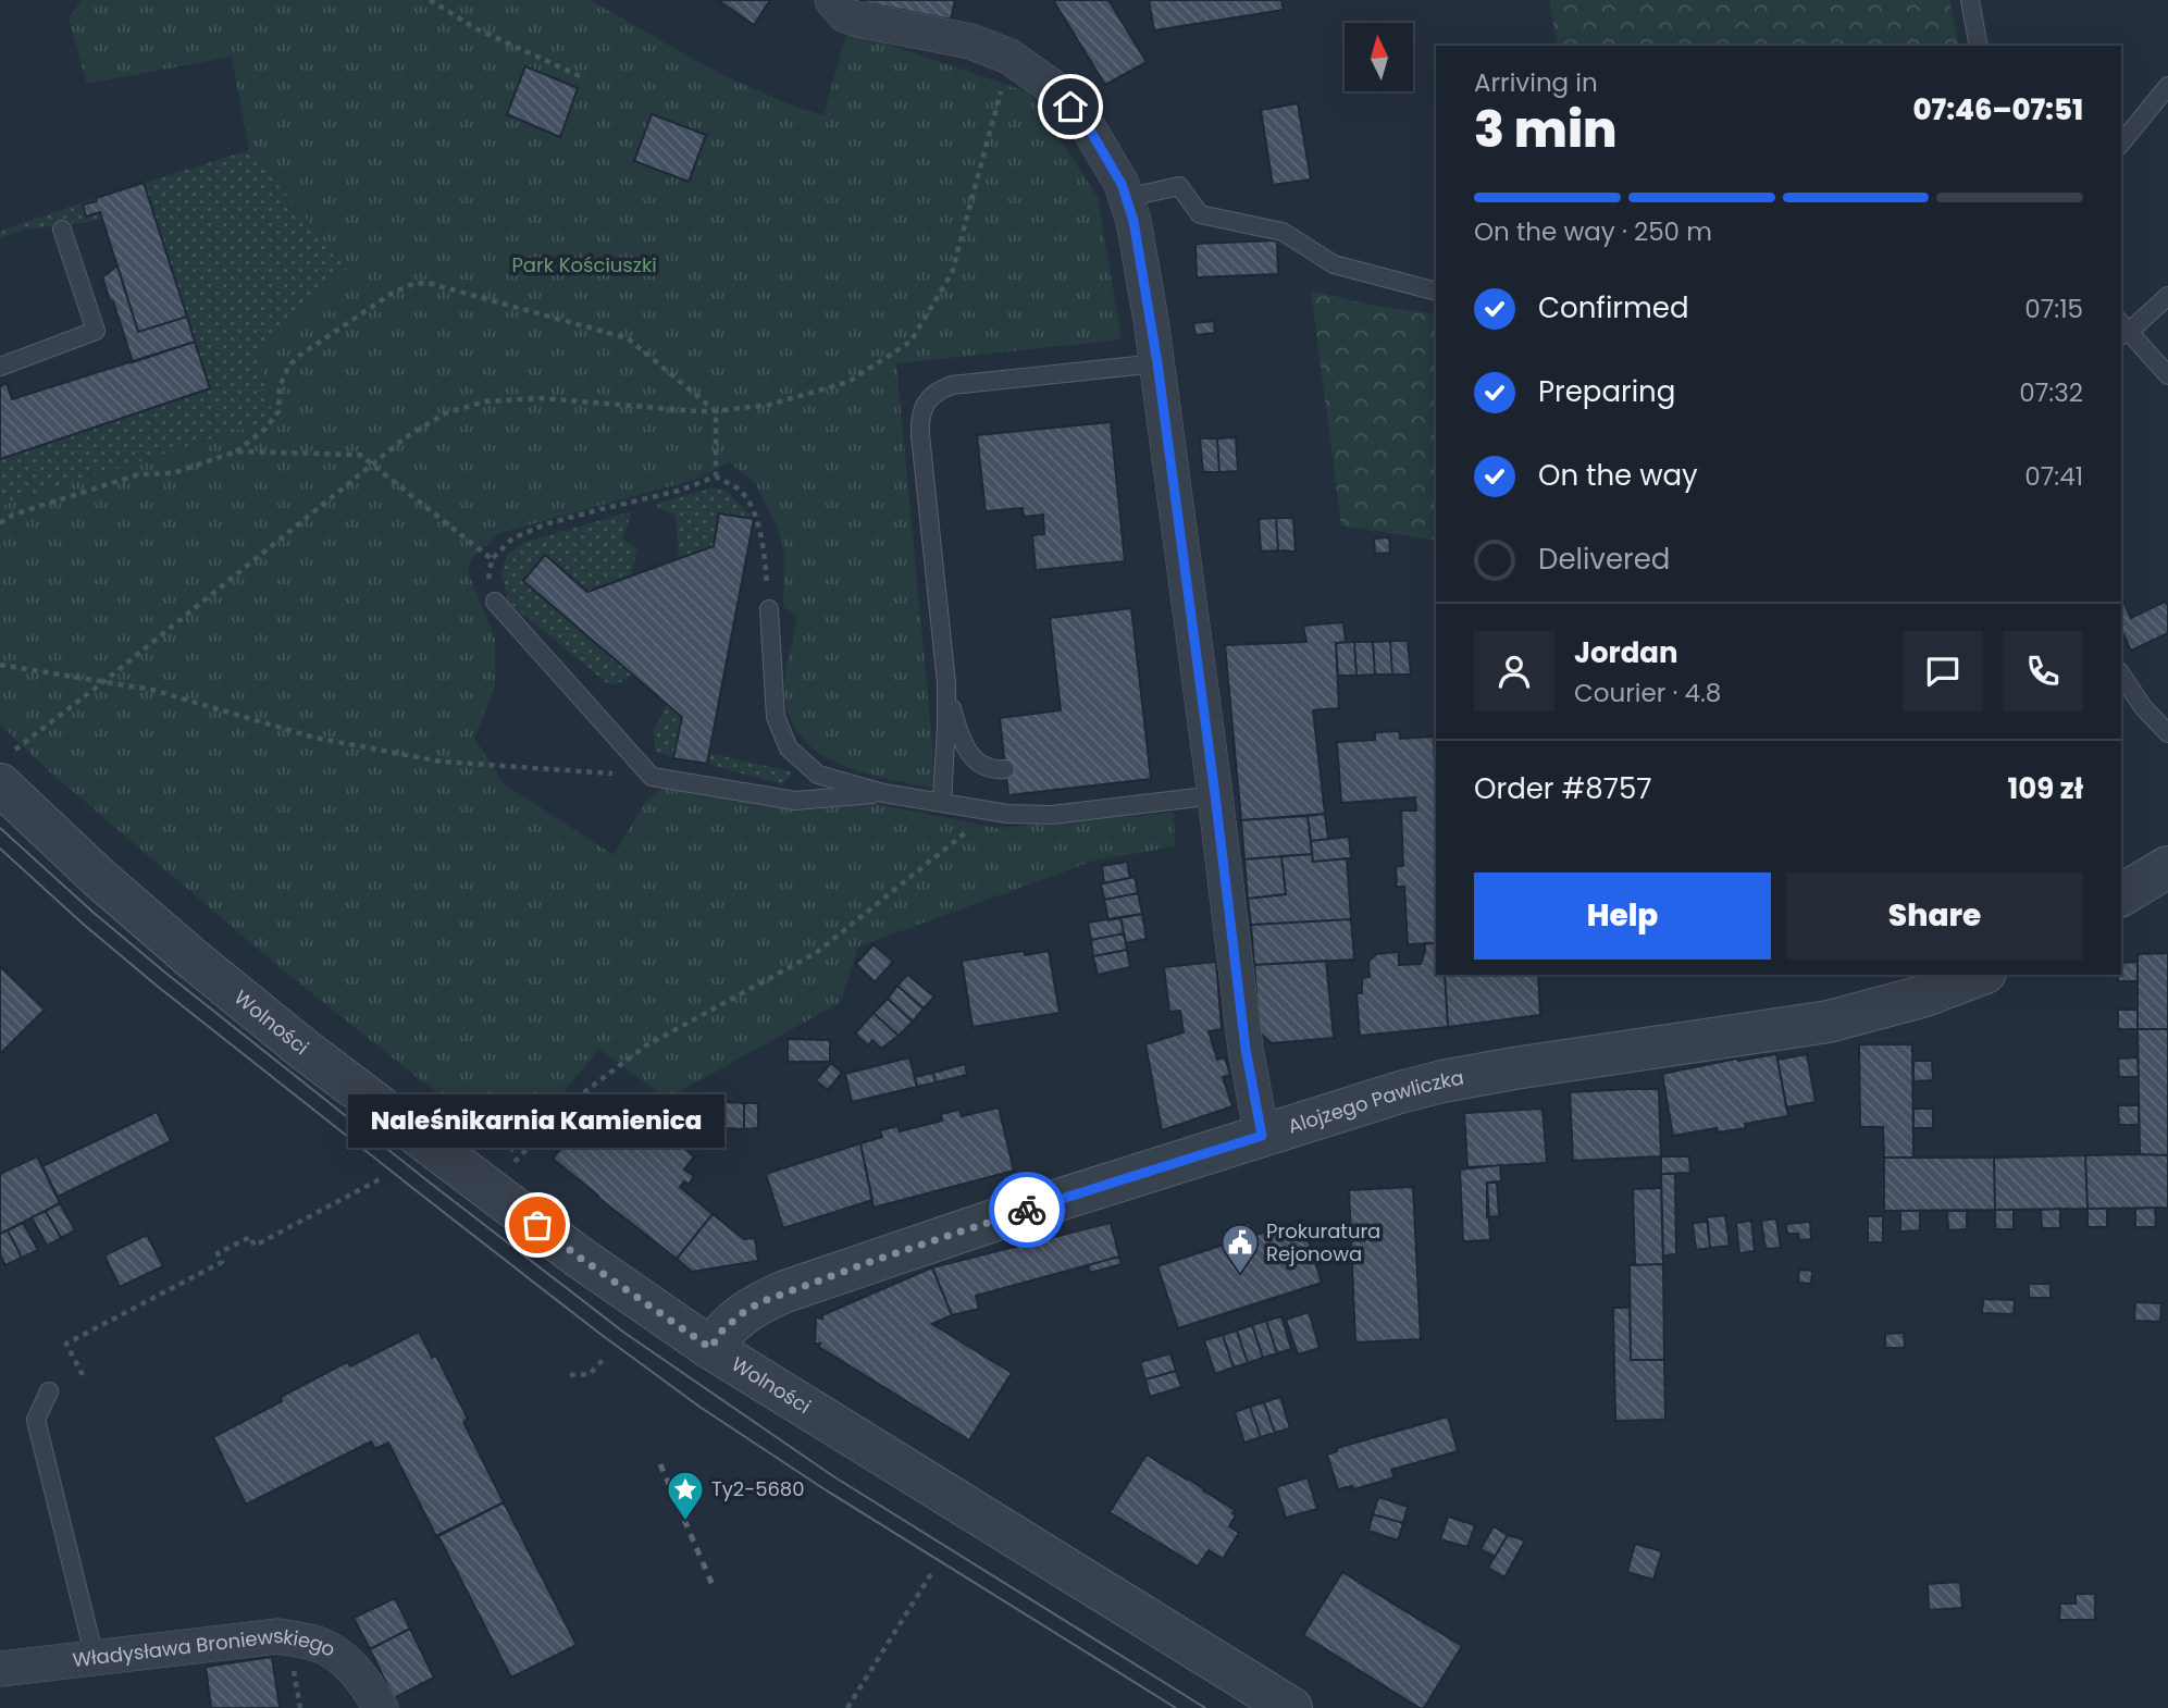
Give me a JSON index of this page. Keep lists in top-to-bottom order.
{
  "streets": {
    "street": ["Wolności", "Alojzego Pawliczka", "Władysława Broniewskiego"]
  },
  "crossings": [
    ["Wolności", "Alojzego Pawliczka"]
  ],
  "parks": ["Park Kościuszki"],
  "places": {
    "other": ["Naleśnikarnia Kamienica"],
    "public building": ["Prokuratura Rejonowa"],
    "place": ["Ty2-5680"]
  },
  "north": "top",
  "page": {
    "heading": ["3 min", "Arriving in", "07:46–07:51"],
    "panel": [
      "Jordan",
      "Courier · 4.8",
      "Order #8757",
      "109 zł"
    ],
    "bar": "On the way · 250 m",
    "list": [
      ["Confirmed", "07:15"],
      ["Preparing", "07:32"],
      ["On the way", "07:41"],
      "Delivered"
    ],
    "buttons": ["Help", "Share"],
    "bubble": "Naleśnikarnia Kamienica"
  }
}
